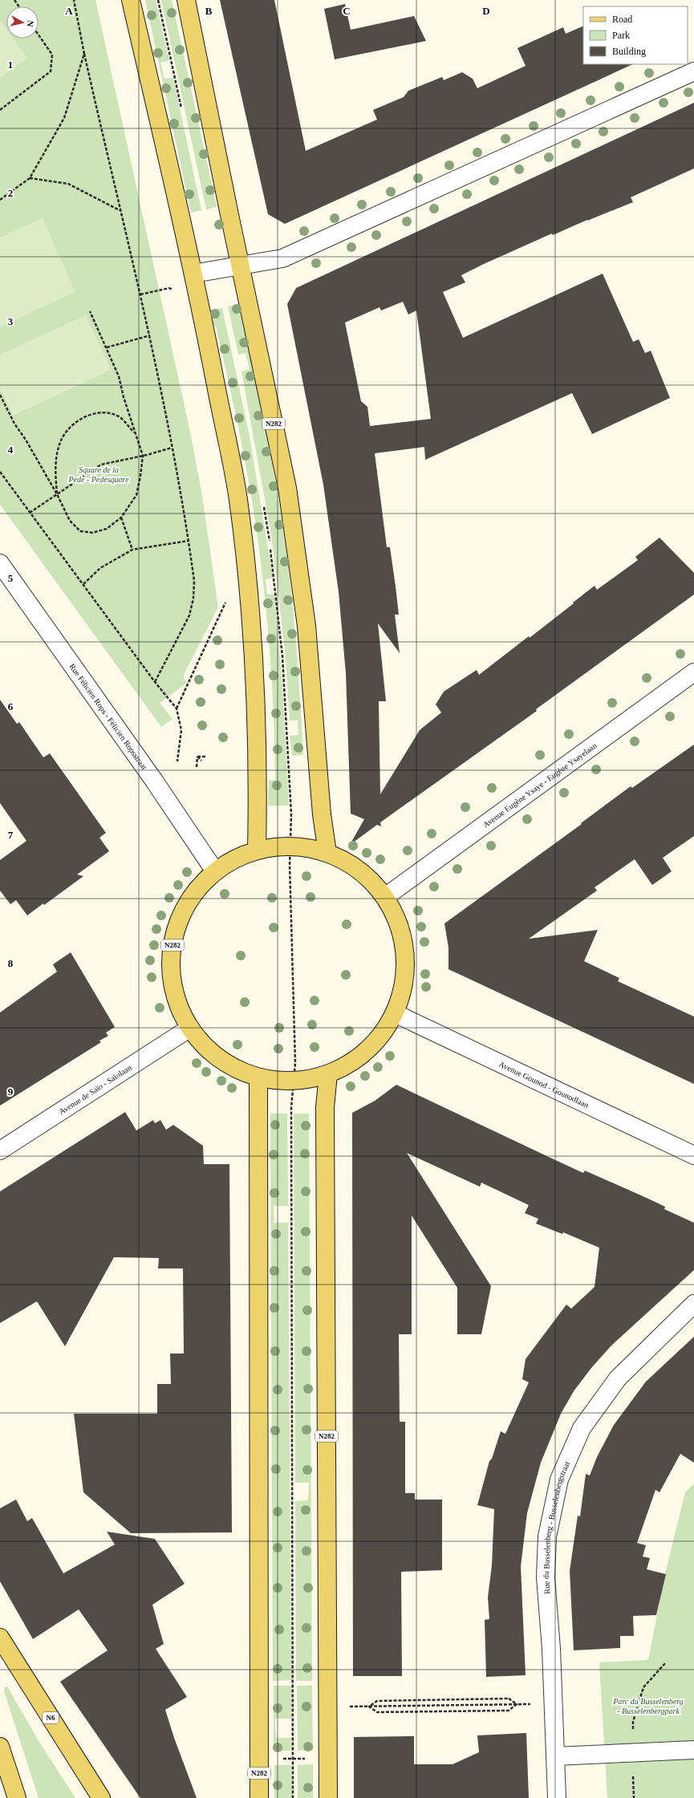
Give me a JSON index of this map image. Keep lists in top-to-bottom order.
{
  "streets": {
    "main road": ["N282", "N6"],
    "street": [
      "Rue Félicien Rops - Félicien Ropsstraat",
      "Avenue Eugène Ysaye - Eugène Ysayelaan",
      "Avenue Gounod - Gounodlaan",
      "Avenue de Saïo - Saïolaan",
      "Rue du Busselenberg - Busselenbergstraat"
    ]
  },
  "crossings": [
    ["N282", "Rue Félicien Rops - Félicien Ropsstraat"],
    ["N282", "Avenue Eugène Ysaye - Eugène Ysayelaan"],
    ["N282", "Avenue Gounod - Gounodlaan"],
    ["N282", "Avenue de Saïo - Saïolaan"]
  ],
  "parks": ["Square de la Pede - Pedesquare", "Parc du Busselenberg - Busselenbergpark"],
  "legend": ["Road", "Park", "Building"],
  "north": "right",
  "grid": {
    "columns": [
      "A",
      "B",
      "C",
      "D"
    ],
    "rows": [
      "1",
      "2",
      "3",
      "4",
      "5",
      "6",
      "7",
      "8",
      "9"
    ]
  }
}
